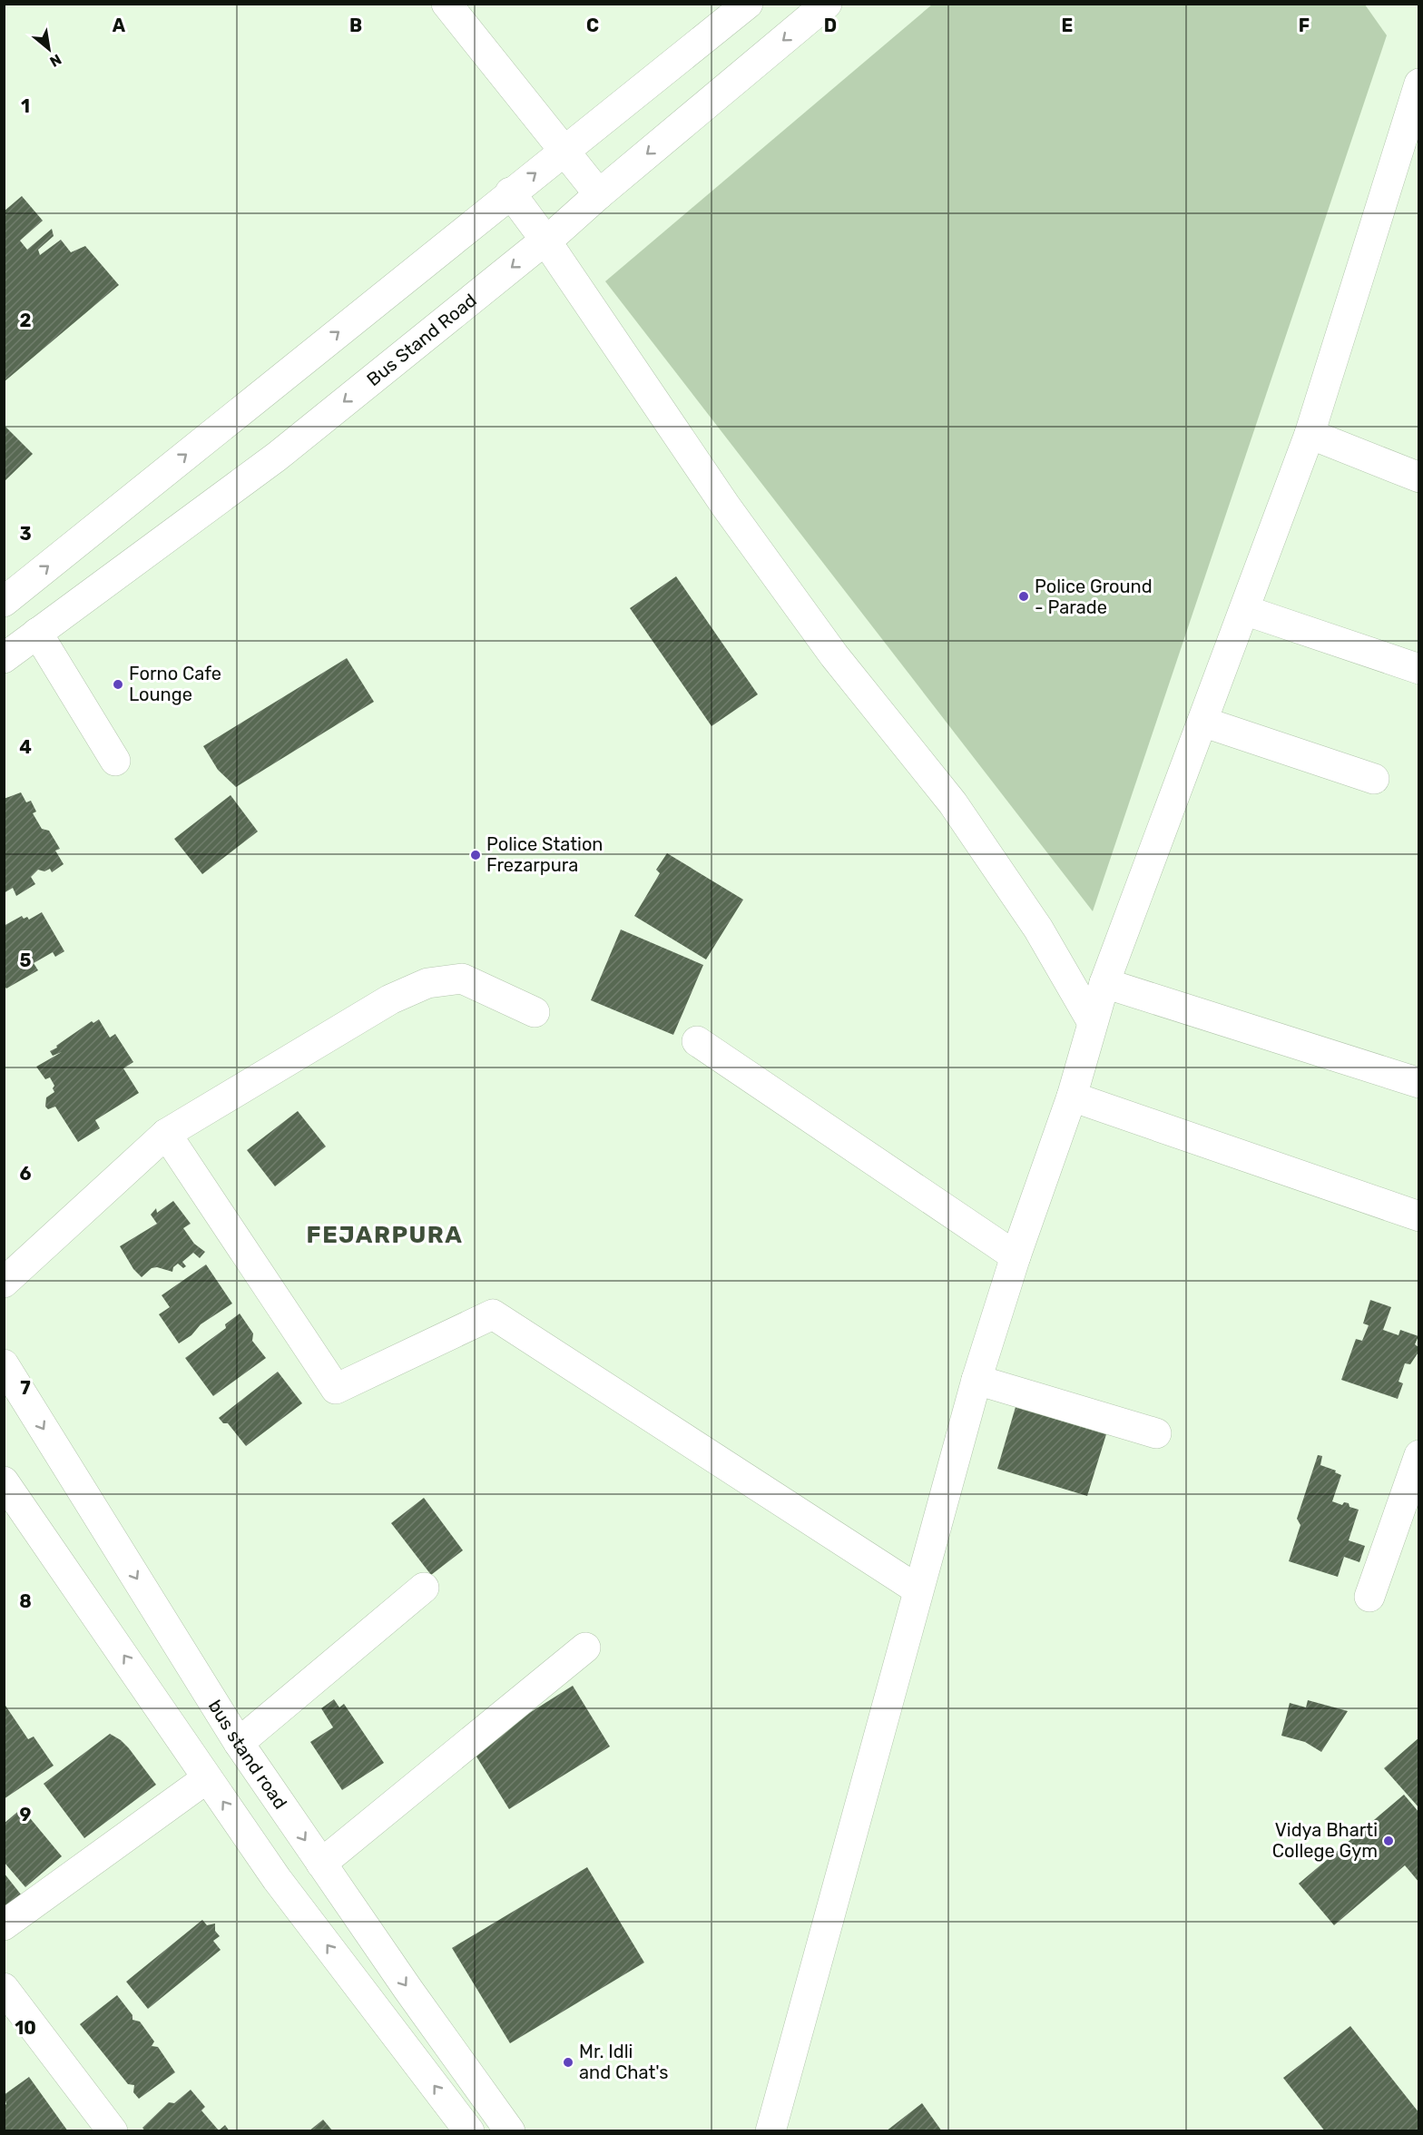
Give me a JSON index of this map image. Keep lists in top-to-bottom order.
{
  "streets": {
    "street": ["Bus Stand Road", "bus stand road"]
  },
  "districts": ["FEJARPURA"],
  "places": [
    "Police Ground - Parade",
    "Forno Cafe Lounge",
    "Police Station Frezarpura",
    "Vidya Bharti College Gym",
    "Mr. Idli and Chat's"
  ],
  "north": "bottom right",
  "grid": {
    "columns": [
      "A",
      "B",
      "C",
      "D",
      "E",
      "F"
    ],
    "rows": [
      "1",
      "2",
      "3",
      "4",
      "5",
      "6",
      "7",
      "8",
      "9",
      "10"
    ]
  }
}
